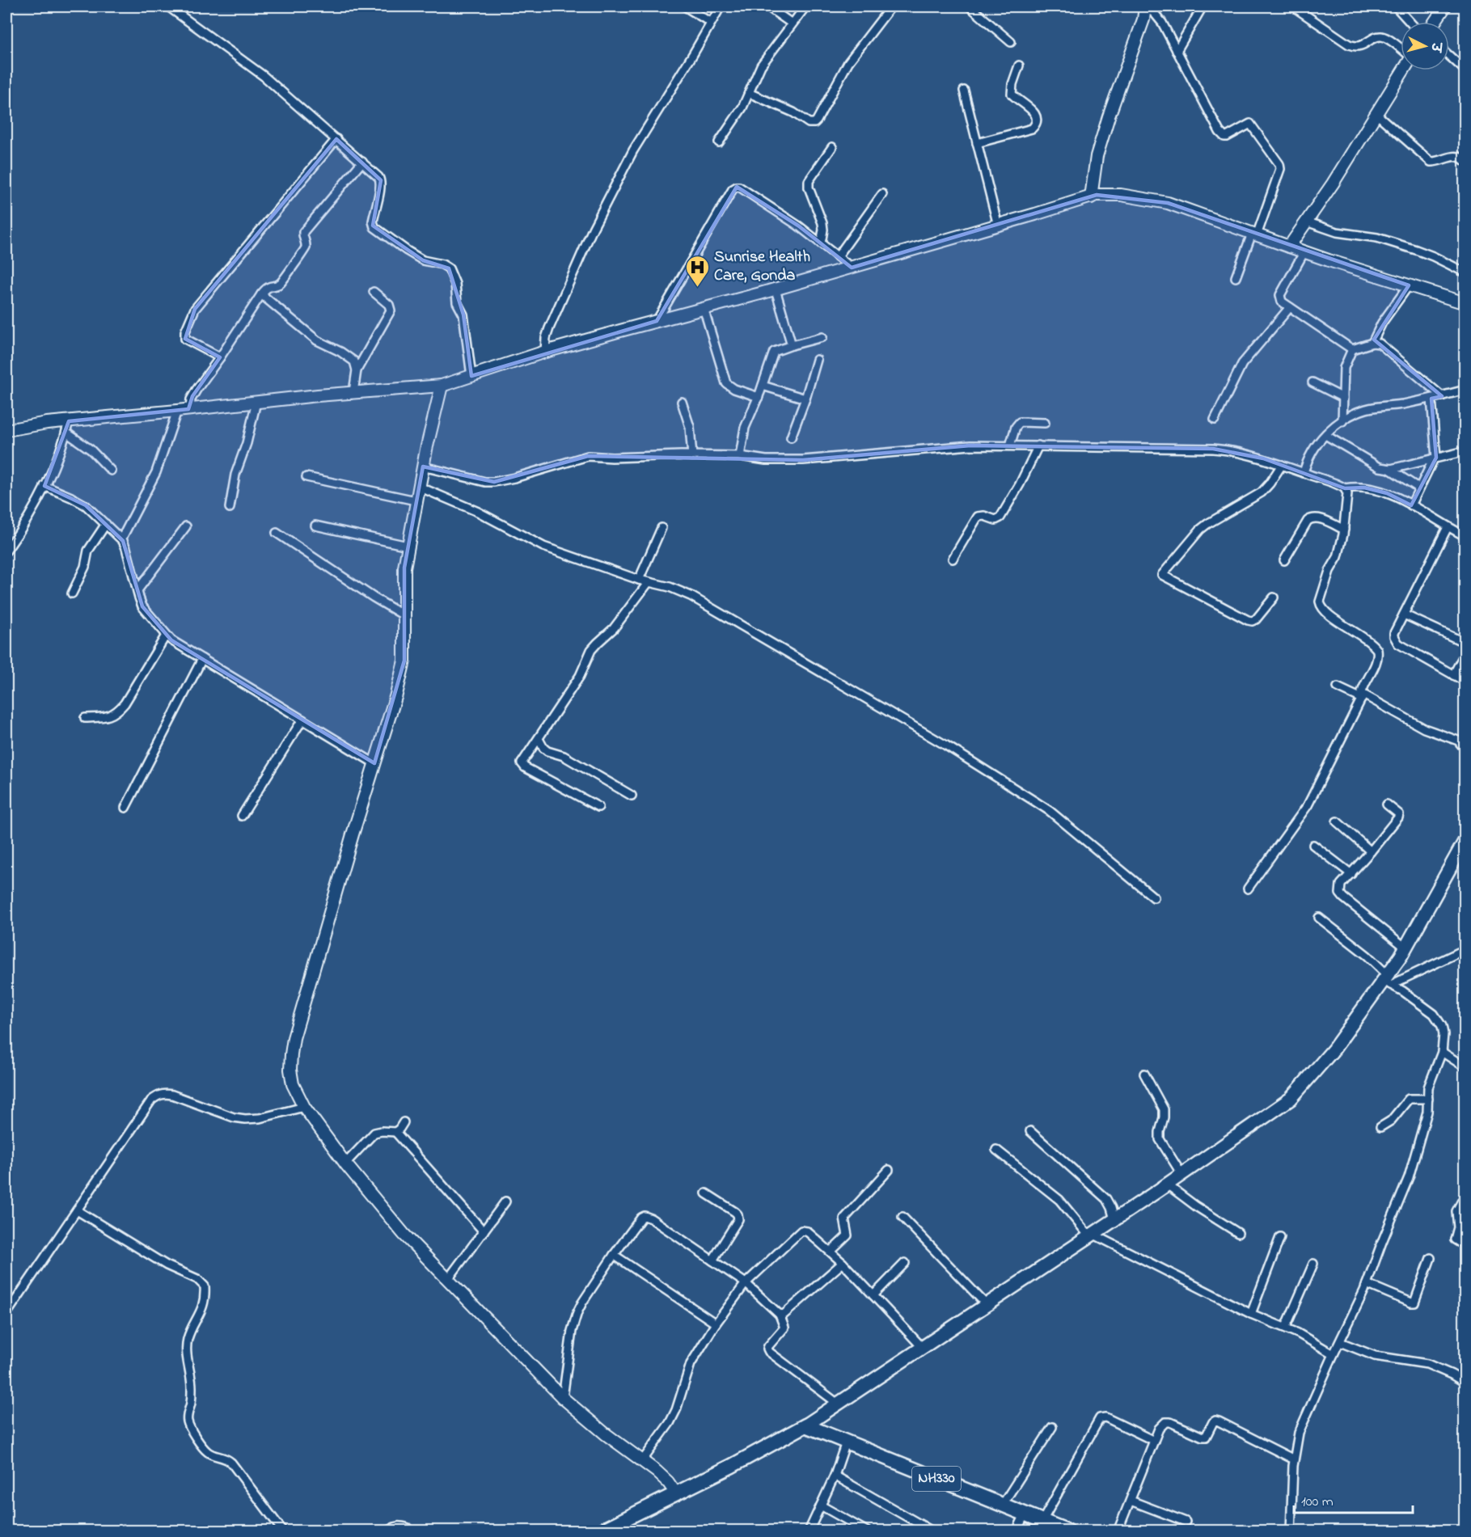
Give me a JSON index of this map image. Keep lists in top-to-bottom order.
{
  "streets": {
    "highway": ["NH330"]
  },
  "places": {
    "hospital": ["Sunrise Health Care, Gonda"]
  },
  "scale_bar": "100 m",
  "north": "right"
}
